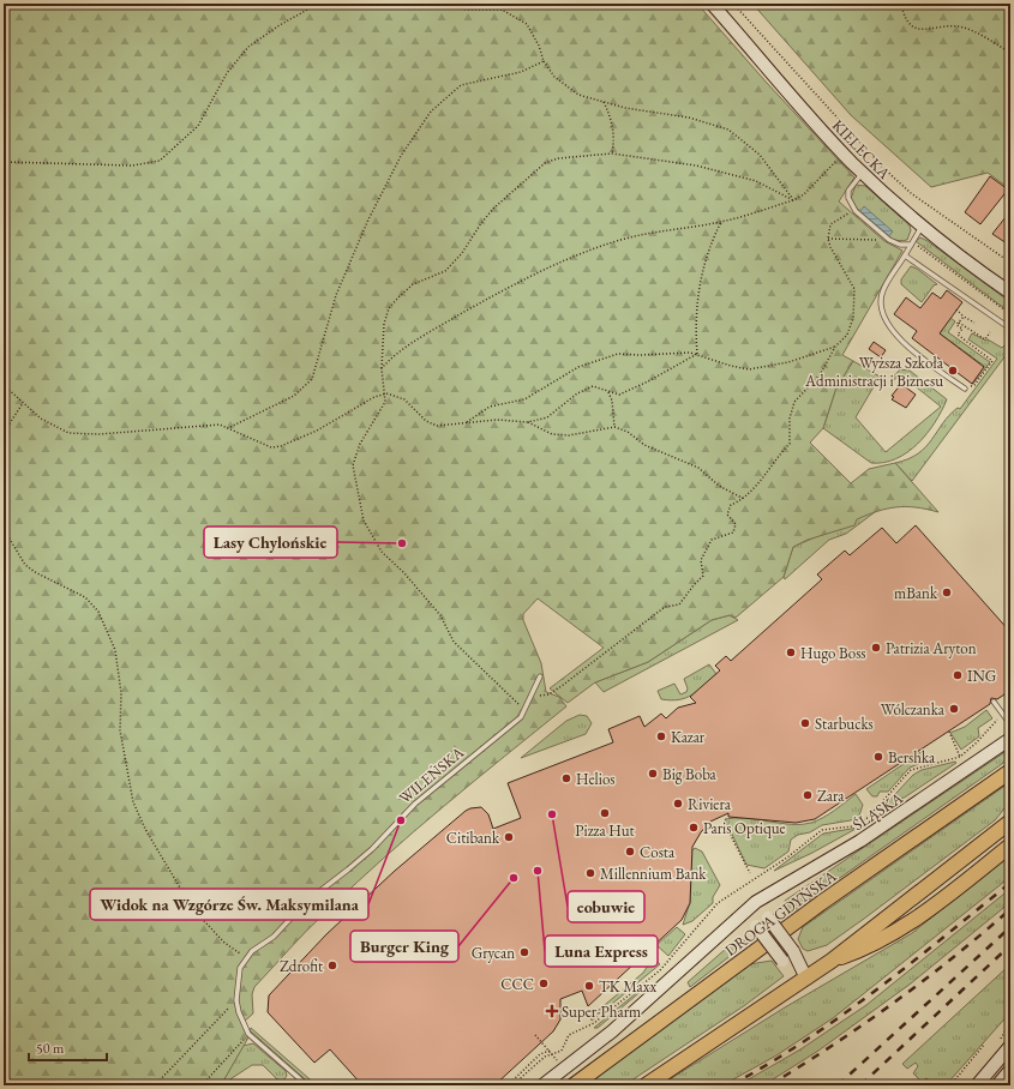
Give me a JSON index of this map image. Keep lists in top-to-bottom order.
{
  "streets": {
    "main road": ["DROGA GDYŃSKA"],
    "street": ["KIELECKA", "ŚLĄSKA"],
    "lane": ["WILEŃSKA"]
  },
  "places": {
    "other": [
      "Wyższa Szkoła Administracji i Biznesu",
      "Lasy Chylońskie",
      "mBank",
      "Patrizia Aryton",
      "Hugo Boss",
      "ING",
      "Wólczanka",
      "Starbucks",
      "Kazar",
      "Bershka",
      "Big Boba",
      "Helios",
      "Zara",
      "Riviera",
      "Pizza Hut",
      "eobuwie",
      "Widok na Wzgórze Św. Maksymilana",
      "Paris Optique",
      "Citibank",
      "Costa",
      "Luna Express",
      "Millennium Bank",
      "Burger King",
      "Grycan",
      "Zdrofit",
      "CCC",
      "TK Maxx"
    ],
    "health": ["Super-Pharm"]
  },
  "scale_bar": "50 m"
}
